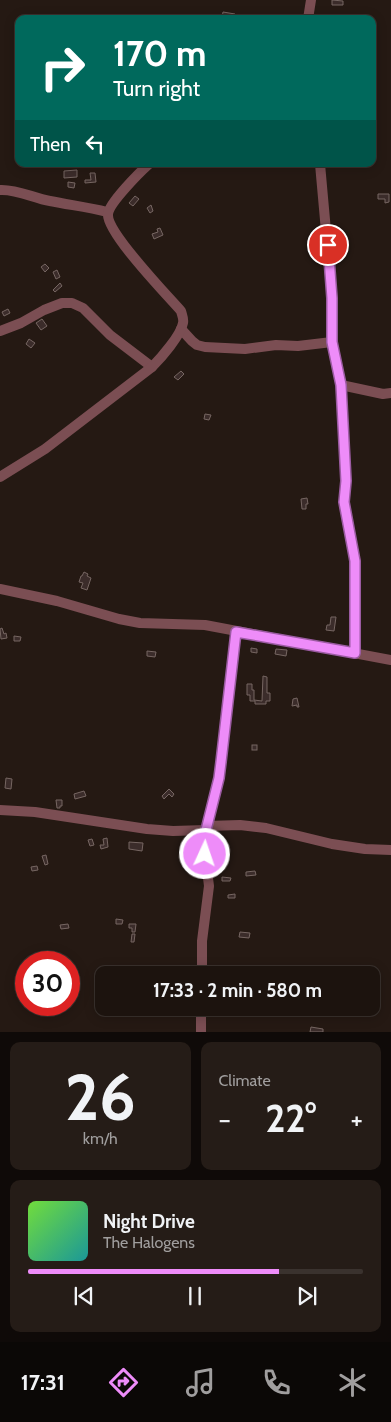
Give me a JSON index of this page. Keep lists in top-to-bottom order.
{
  "page": {
    "turn": ["170 m", "Turn right"],
    "then": "Then",
    "limit": "30",
    "trip": "17:33 · 2 min · 580 m",
    "tile": [
      ["26", "km/h"],
      "Climate"
    ],
    "heat": ["−", "22°", "+"],
    "song": ["Night Drive", "The Halogens"],
    "tabs": "17:31"
  }
}
